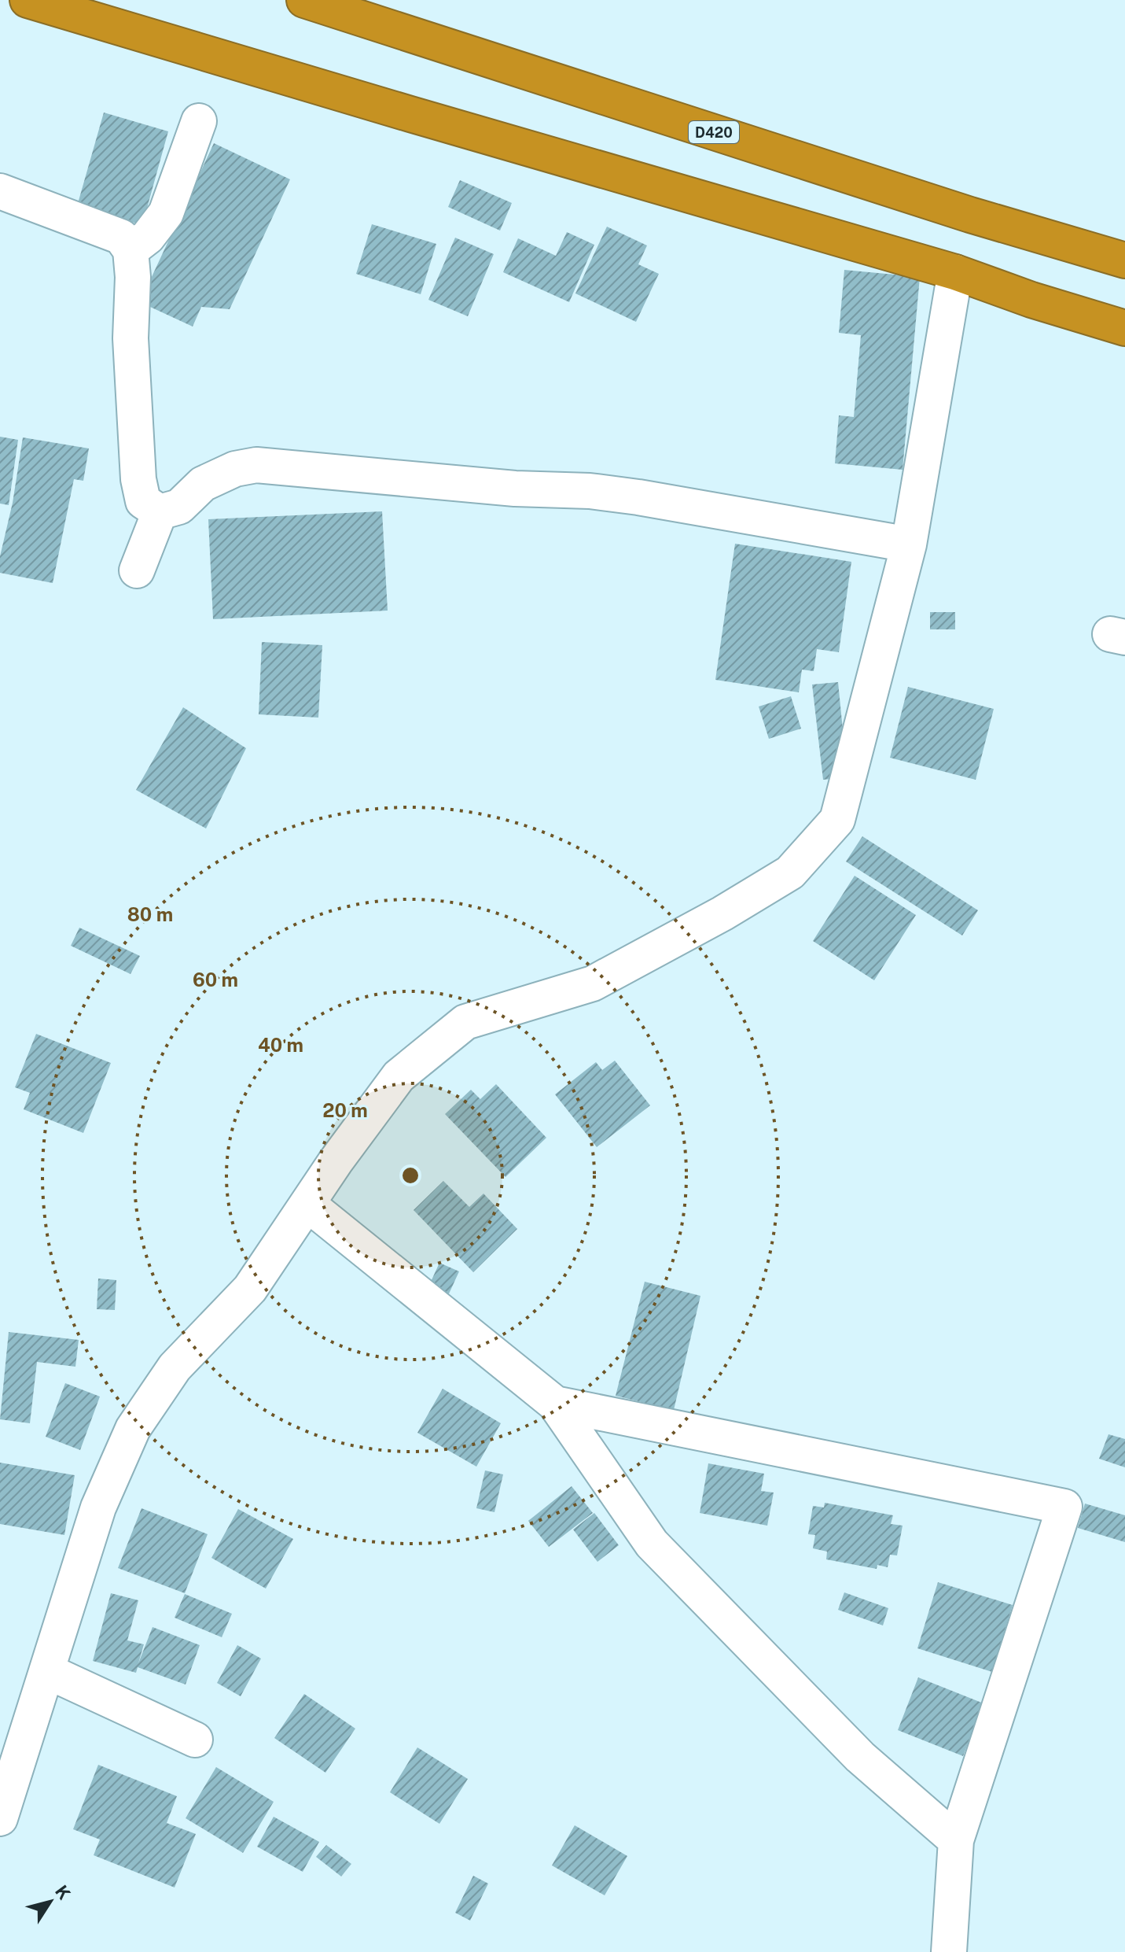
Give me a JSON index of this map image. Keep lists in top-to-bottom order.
{
  "streets": {
    "highway": ["D420"]
  },
  "north": "top right",
  "rings": [
    "80 m",
    "60 m",
    "40 m",
    "20 m"
  ]
}
